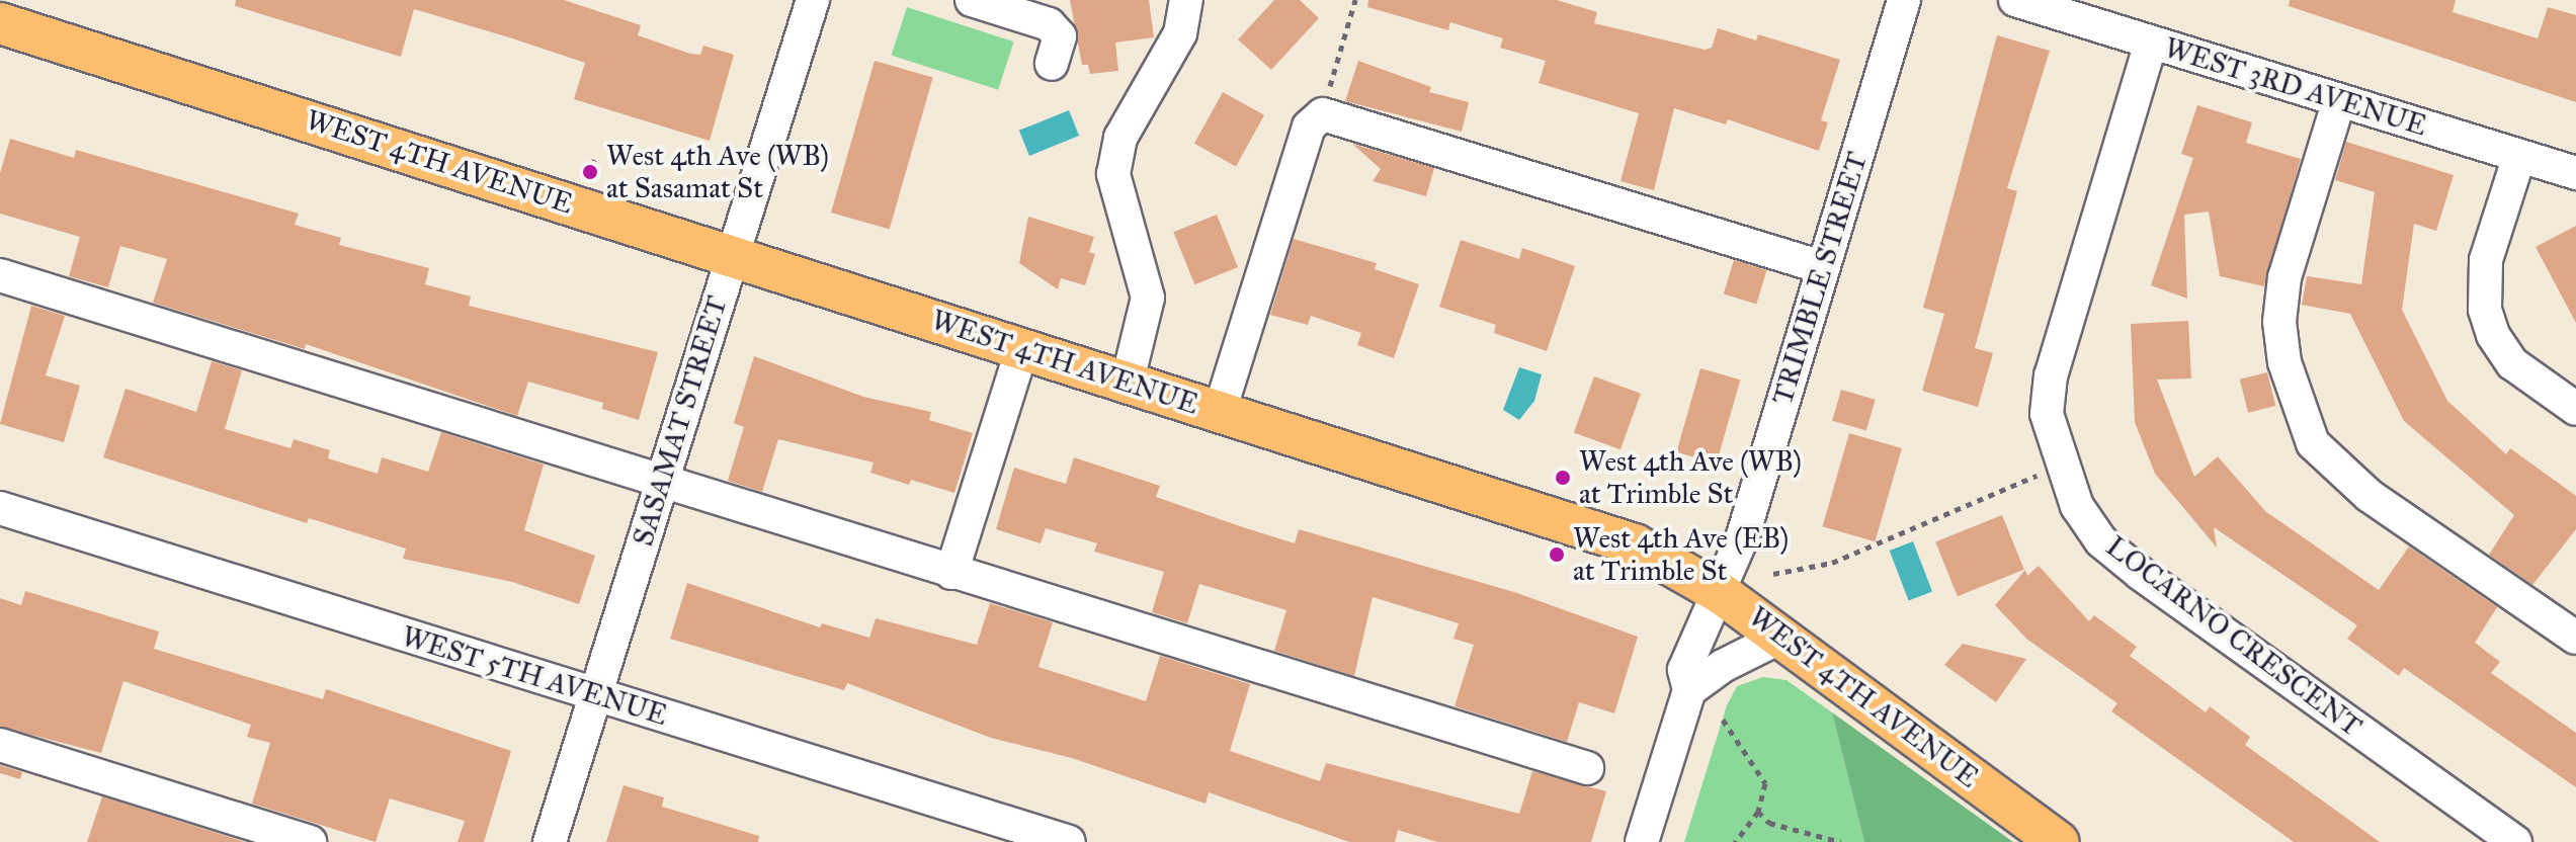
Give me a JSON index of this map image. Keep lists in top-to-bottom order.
{
  "streets": {
    "main road": ["WEST 4TH AVENUE"],
    "street": [
      "WEST 3RD AVENUE",
      "TRIMBLE STREET",
      "SASAMAT STREET",
      "LOCARNO CRESCENT",
      "WEST 5TH AVENUE"
    ]
  },
  "crossings": [
    ["WEST 3RD AVENUE", "LOCARNO CRESCENT"],
    ["WEST 4TH AVENUE", "TRIMBLE STREET"],
    ["WEST 4TH AVENUE", "SASAMAT STREET"],
    ["SASAMAT STREET", "WEST 5TH AVENUE"]
  ],
  "places": ["West 4th Ave (WB) at Sasamat St", "West 4th Ave (WB) at Trimble St", "West 4th Ave (EB) at Trimble St"]
}
